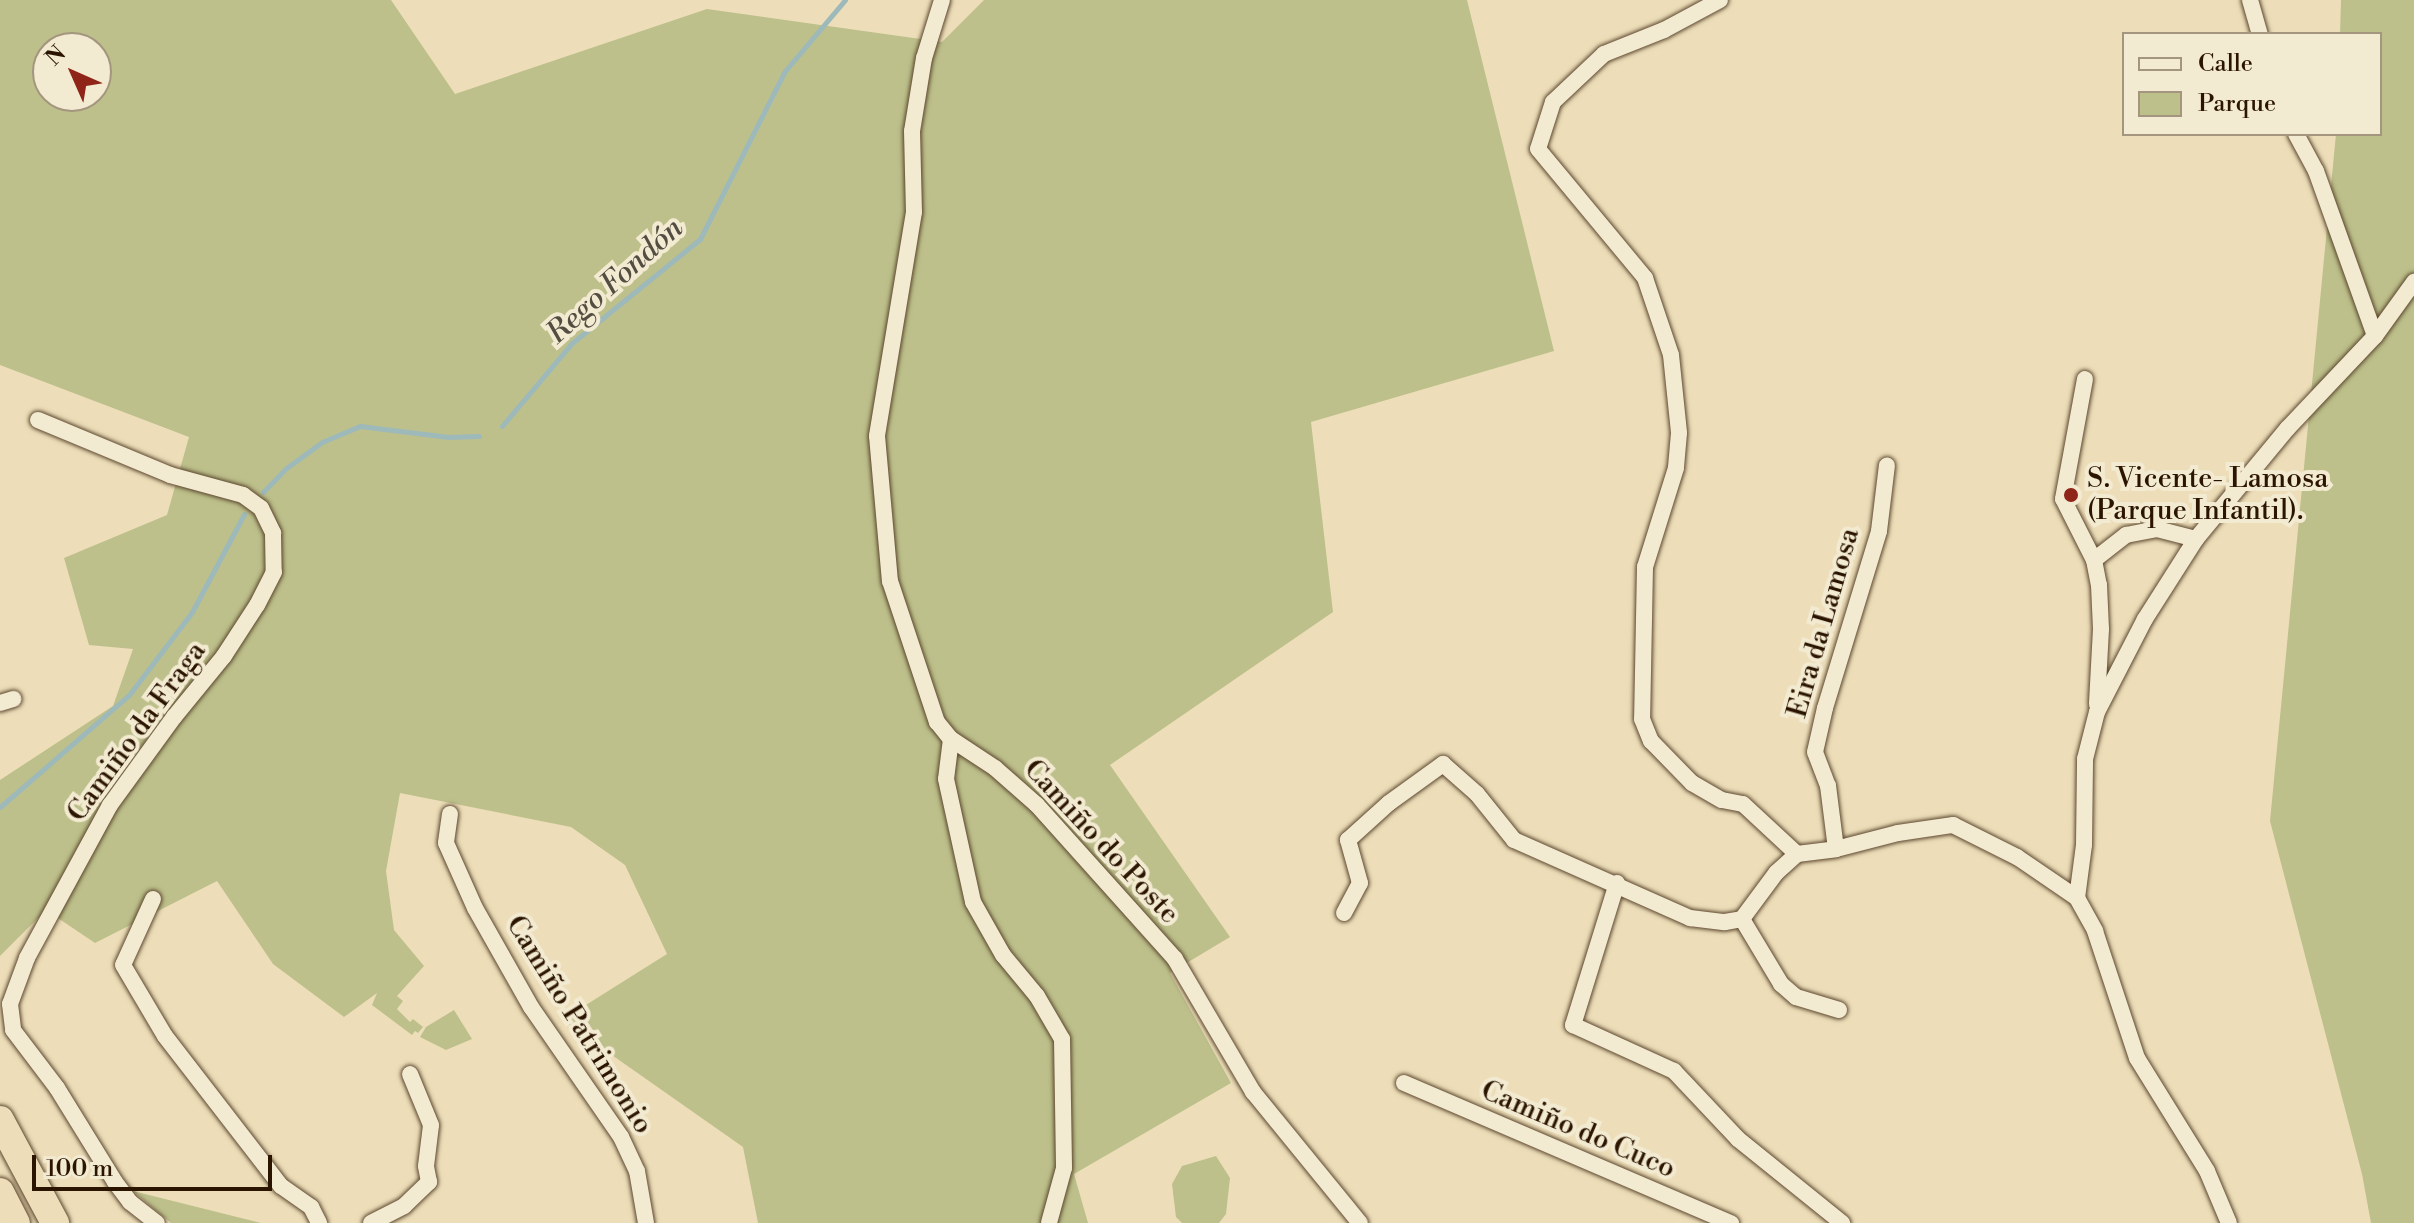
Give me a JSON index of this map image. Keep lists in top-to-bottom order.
{
  "streets": {
    "street": [
      "Eira da Lamosa",
      "Camiño da Fraga",
      "Camiño do Poste",
      "Camiño Patrimonio",
      "Camiño do Cuco"
    ]
  },
  "water": ["Rego Fondón"],
  "places": ["S. Vicente- Lamosa (Parque Infantil)."],
  "legend": ["Calle", "Parque"],
  "scale_bar": "100 m",
  "north": "top left"
}
